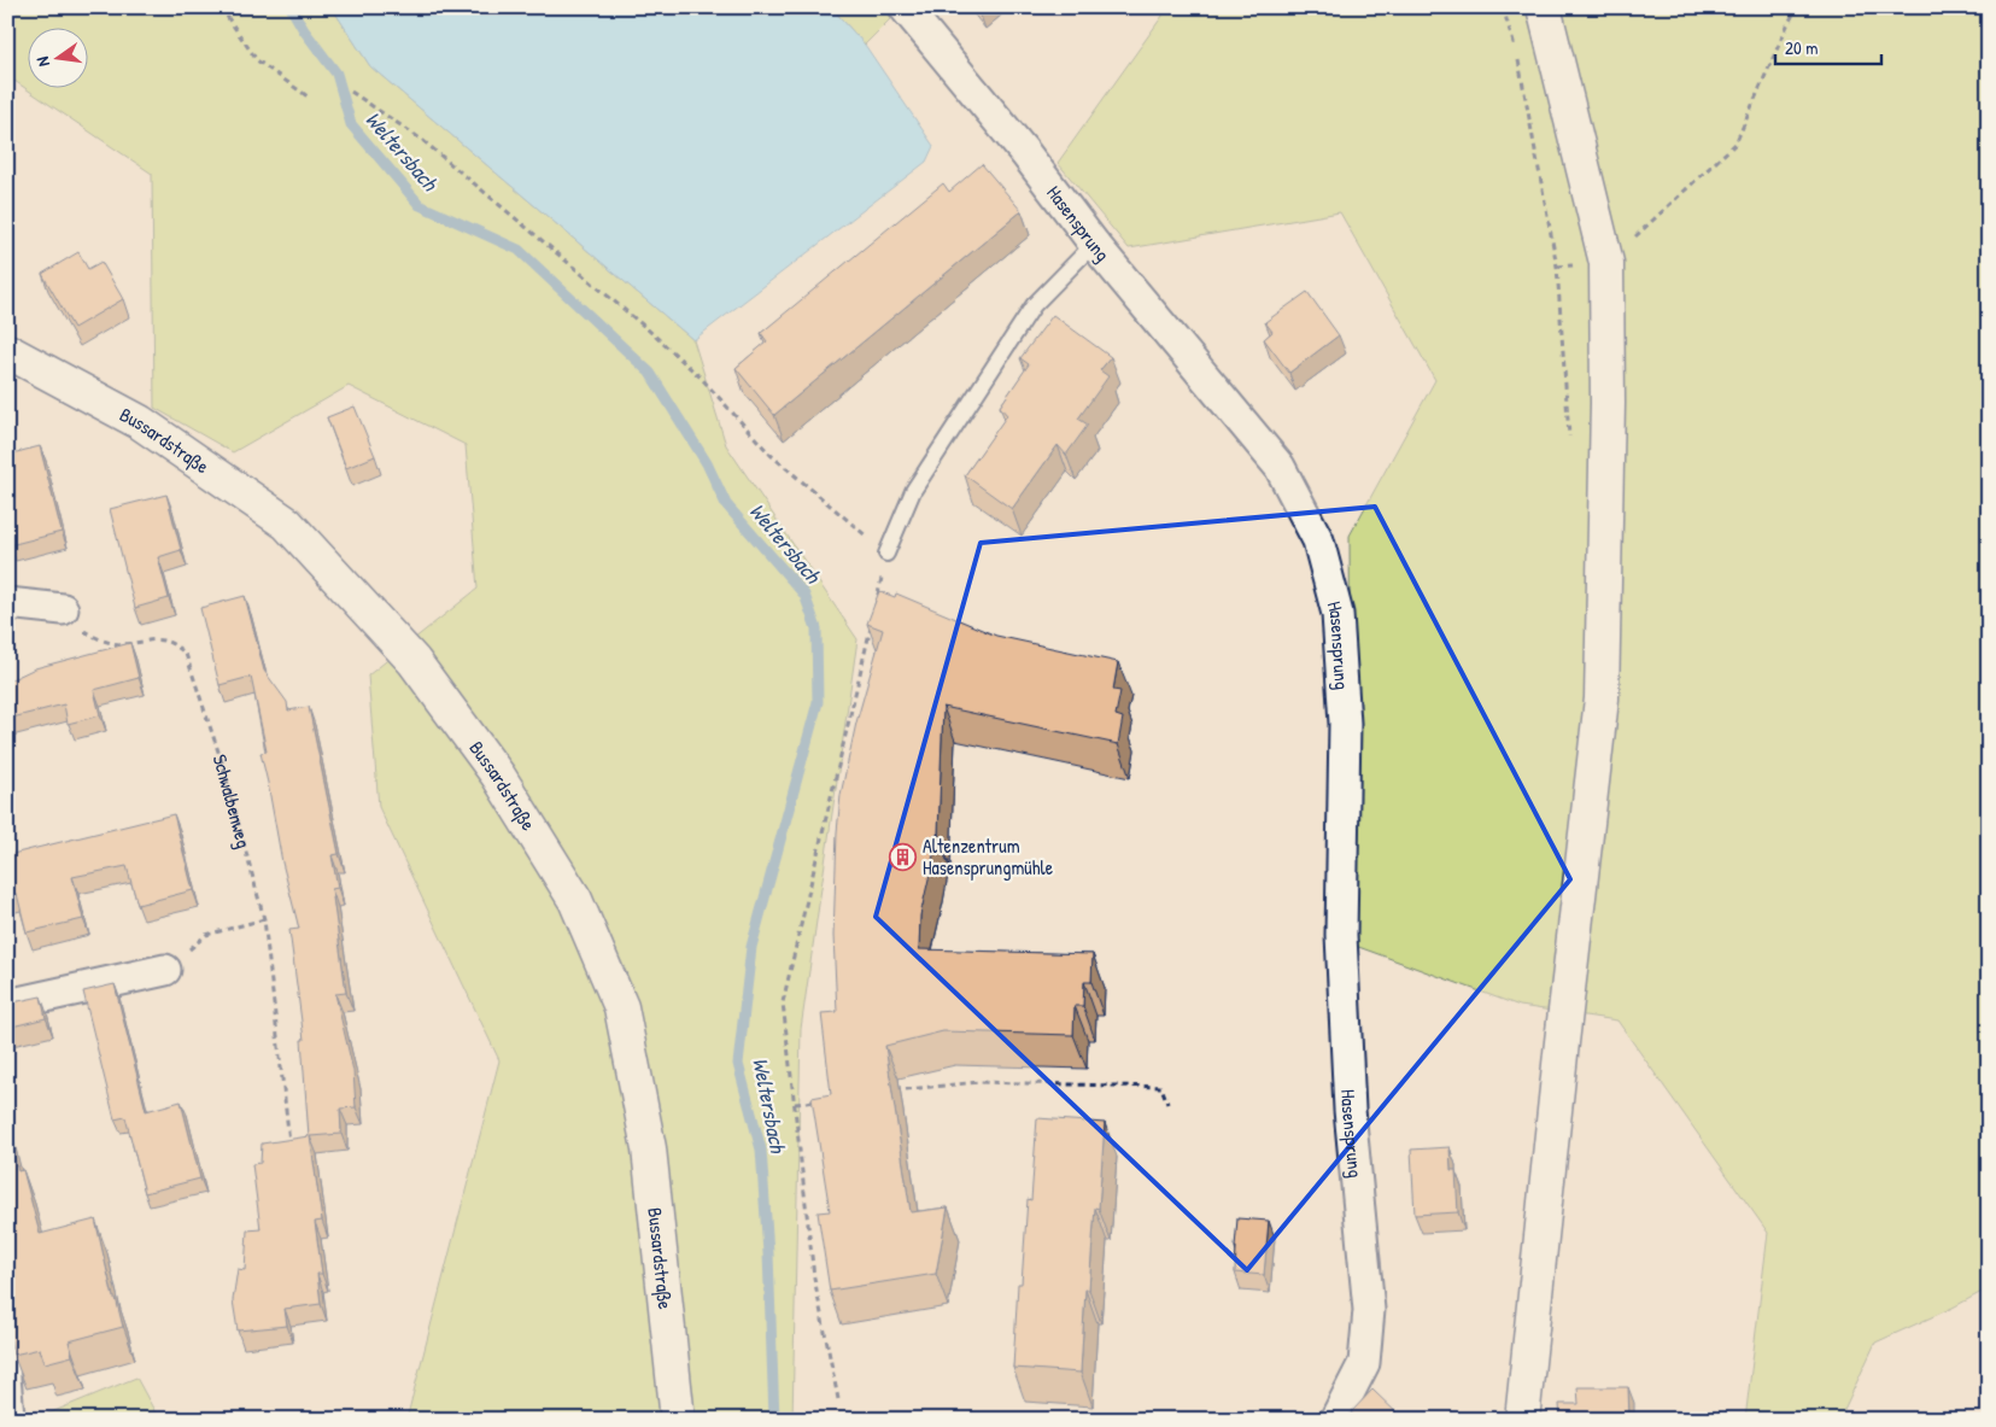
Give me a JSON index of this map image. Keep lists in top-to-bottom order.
{
  "streets": {
    "main road": ["Bussardstraße"],
    "street": ["Hasensprung"],
    "path": ["Schwalbenweg"]
  },
  "water": ["Weltersbach"],
  "places": {
    "building": ["Altenzentrum Hasensprungmühle"]
  },
  "scale_bar": "20 m",
  "north": "left"
}
